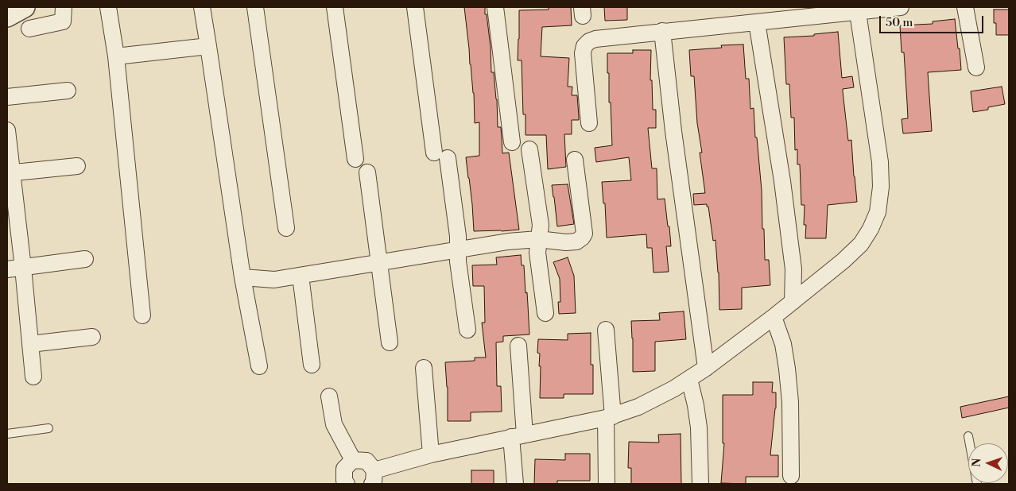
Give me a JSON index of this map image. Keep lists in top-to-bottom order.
{
  "scale_bar": "50 m",
  "north": "left"
}
